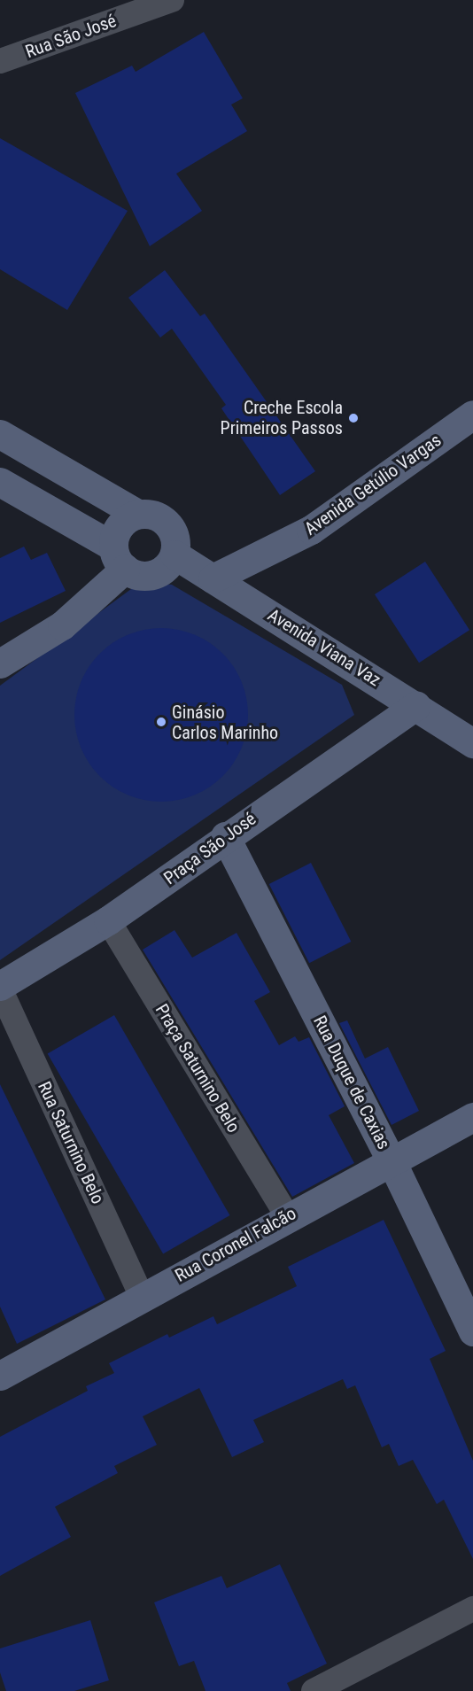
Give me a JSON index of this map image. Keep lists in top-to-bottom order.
{
  "streets": {
    "street": [
      "Rua São José",
      "Avenida Getúlio Vargas",
      "Avenida Viana Vaz",
      "Praça São José",
      "Praça Saturnino Belo",
      "Rua Duque de Caxias",
      "Rua Saturnino Belo",
      "Rua Coronel Falcão"
    ]
  },
  "crossings": [
    ["Avenida Getúlio Vargas", "Avenida Viana Vaz"],
    ["Avenida Viana Vaz", "Praça São José"],
    ["Praça São José", "Praça Saturnino Belo"],
    ["Praça São José", "Rua Duque de Caxias"],
    ["Praça São José", "Rua Saturnino Belo"],
    ["Praça Saturnino Belo", "Rua Coronel Falcão"],
    ["Rua Duque de Caxias", "Rua Coronel Falcão"],
    ["Rua Saturnino Belo", "Rua Coronel Falcão"]
  ],
  "places": ["Creche Escola Primeiros Passos", "Ginásio Carlos Marinho"]
}
